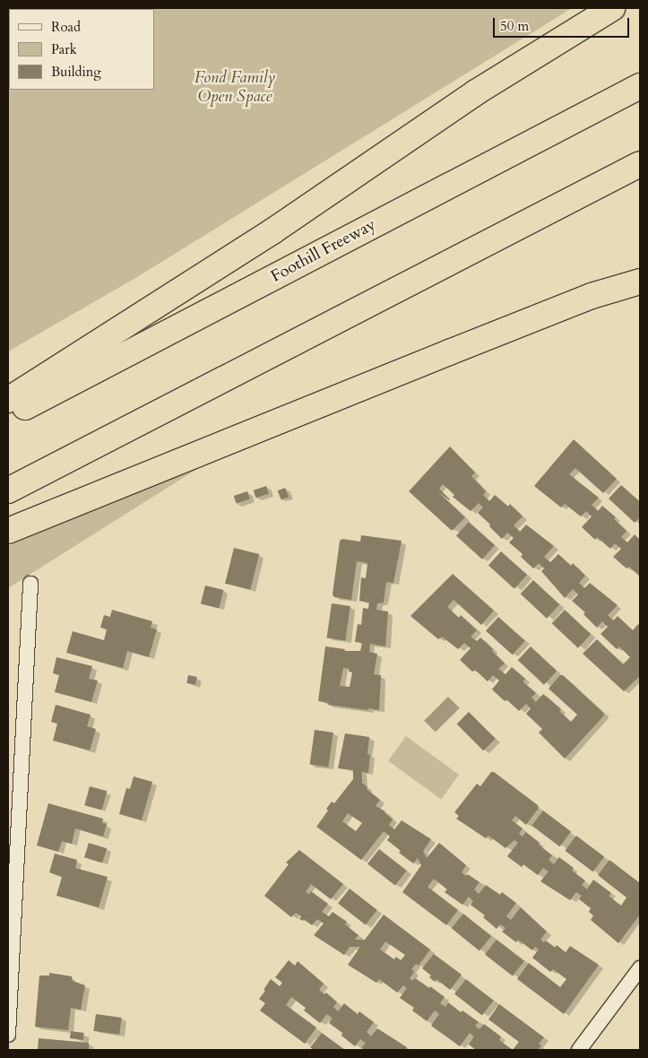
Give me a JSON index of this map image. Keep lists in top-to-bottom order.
{
  "streets": {
    "highway": ["Foothill Freeway"]
  },
  "parks": ["Fond Family Open Space"],
  "legend": ["Road", "Park", "Building"],
  "scale_bar": "50 m"
}
